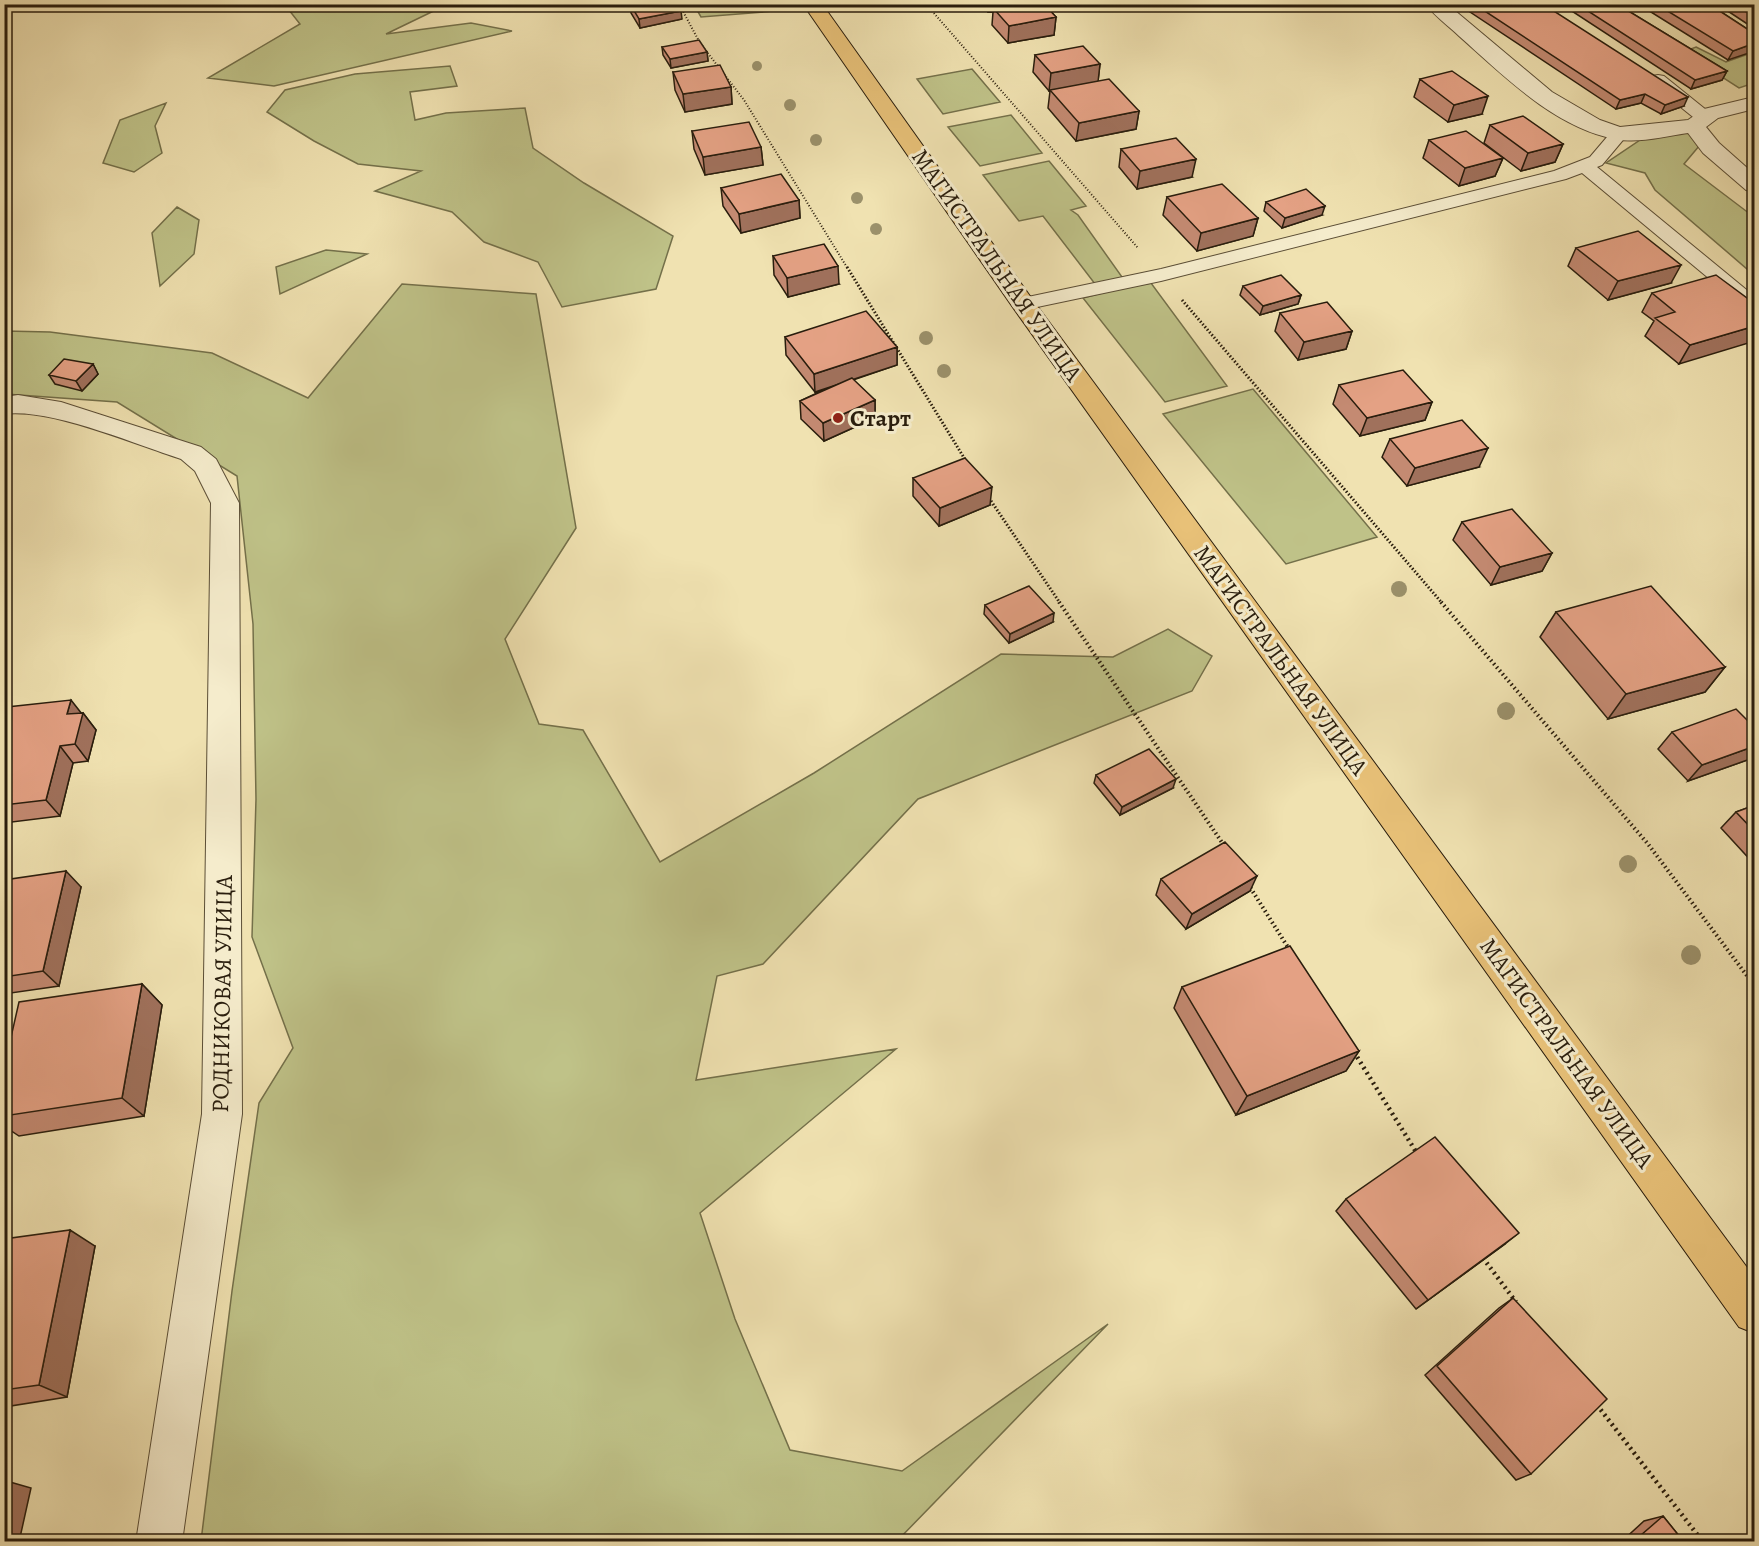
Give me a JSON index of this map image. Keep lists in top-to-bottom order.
{
  "streets": {
    "main road": ["МАГИСТРАЛЬНАЯ УЛИЦА"],
    "street": ["РОДНИКОВАЯ УЛИЦА"]
  },
  "places": ["Старт"]
}
